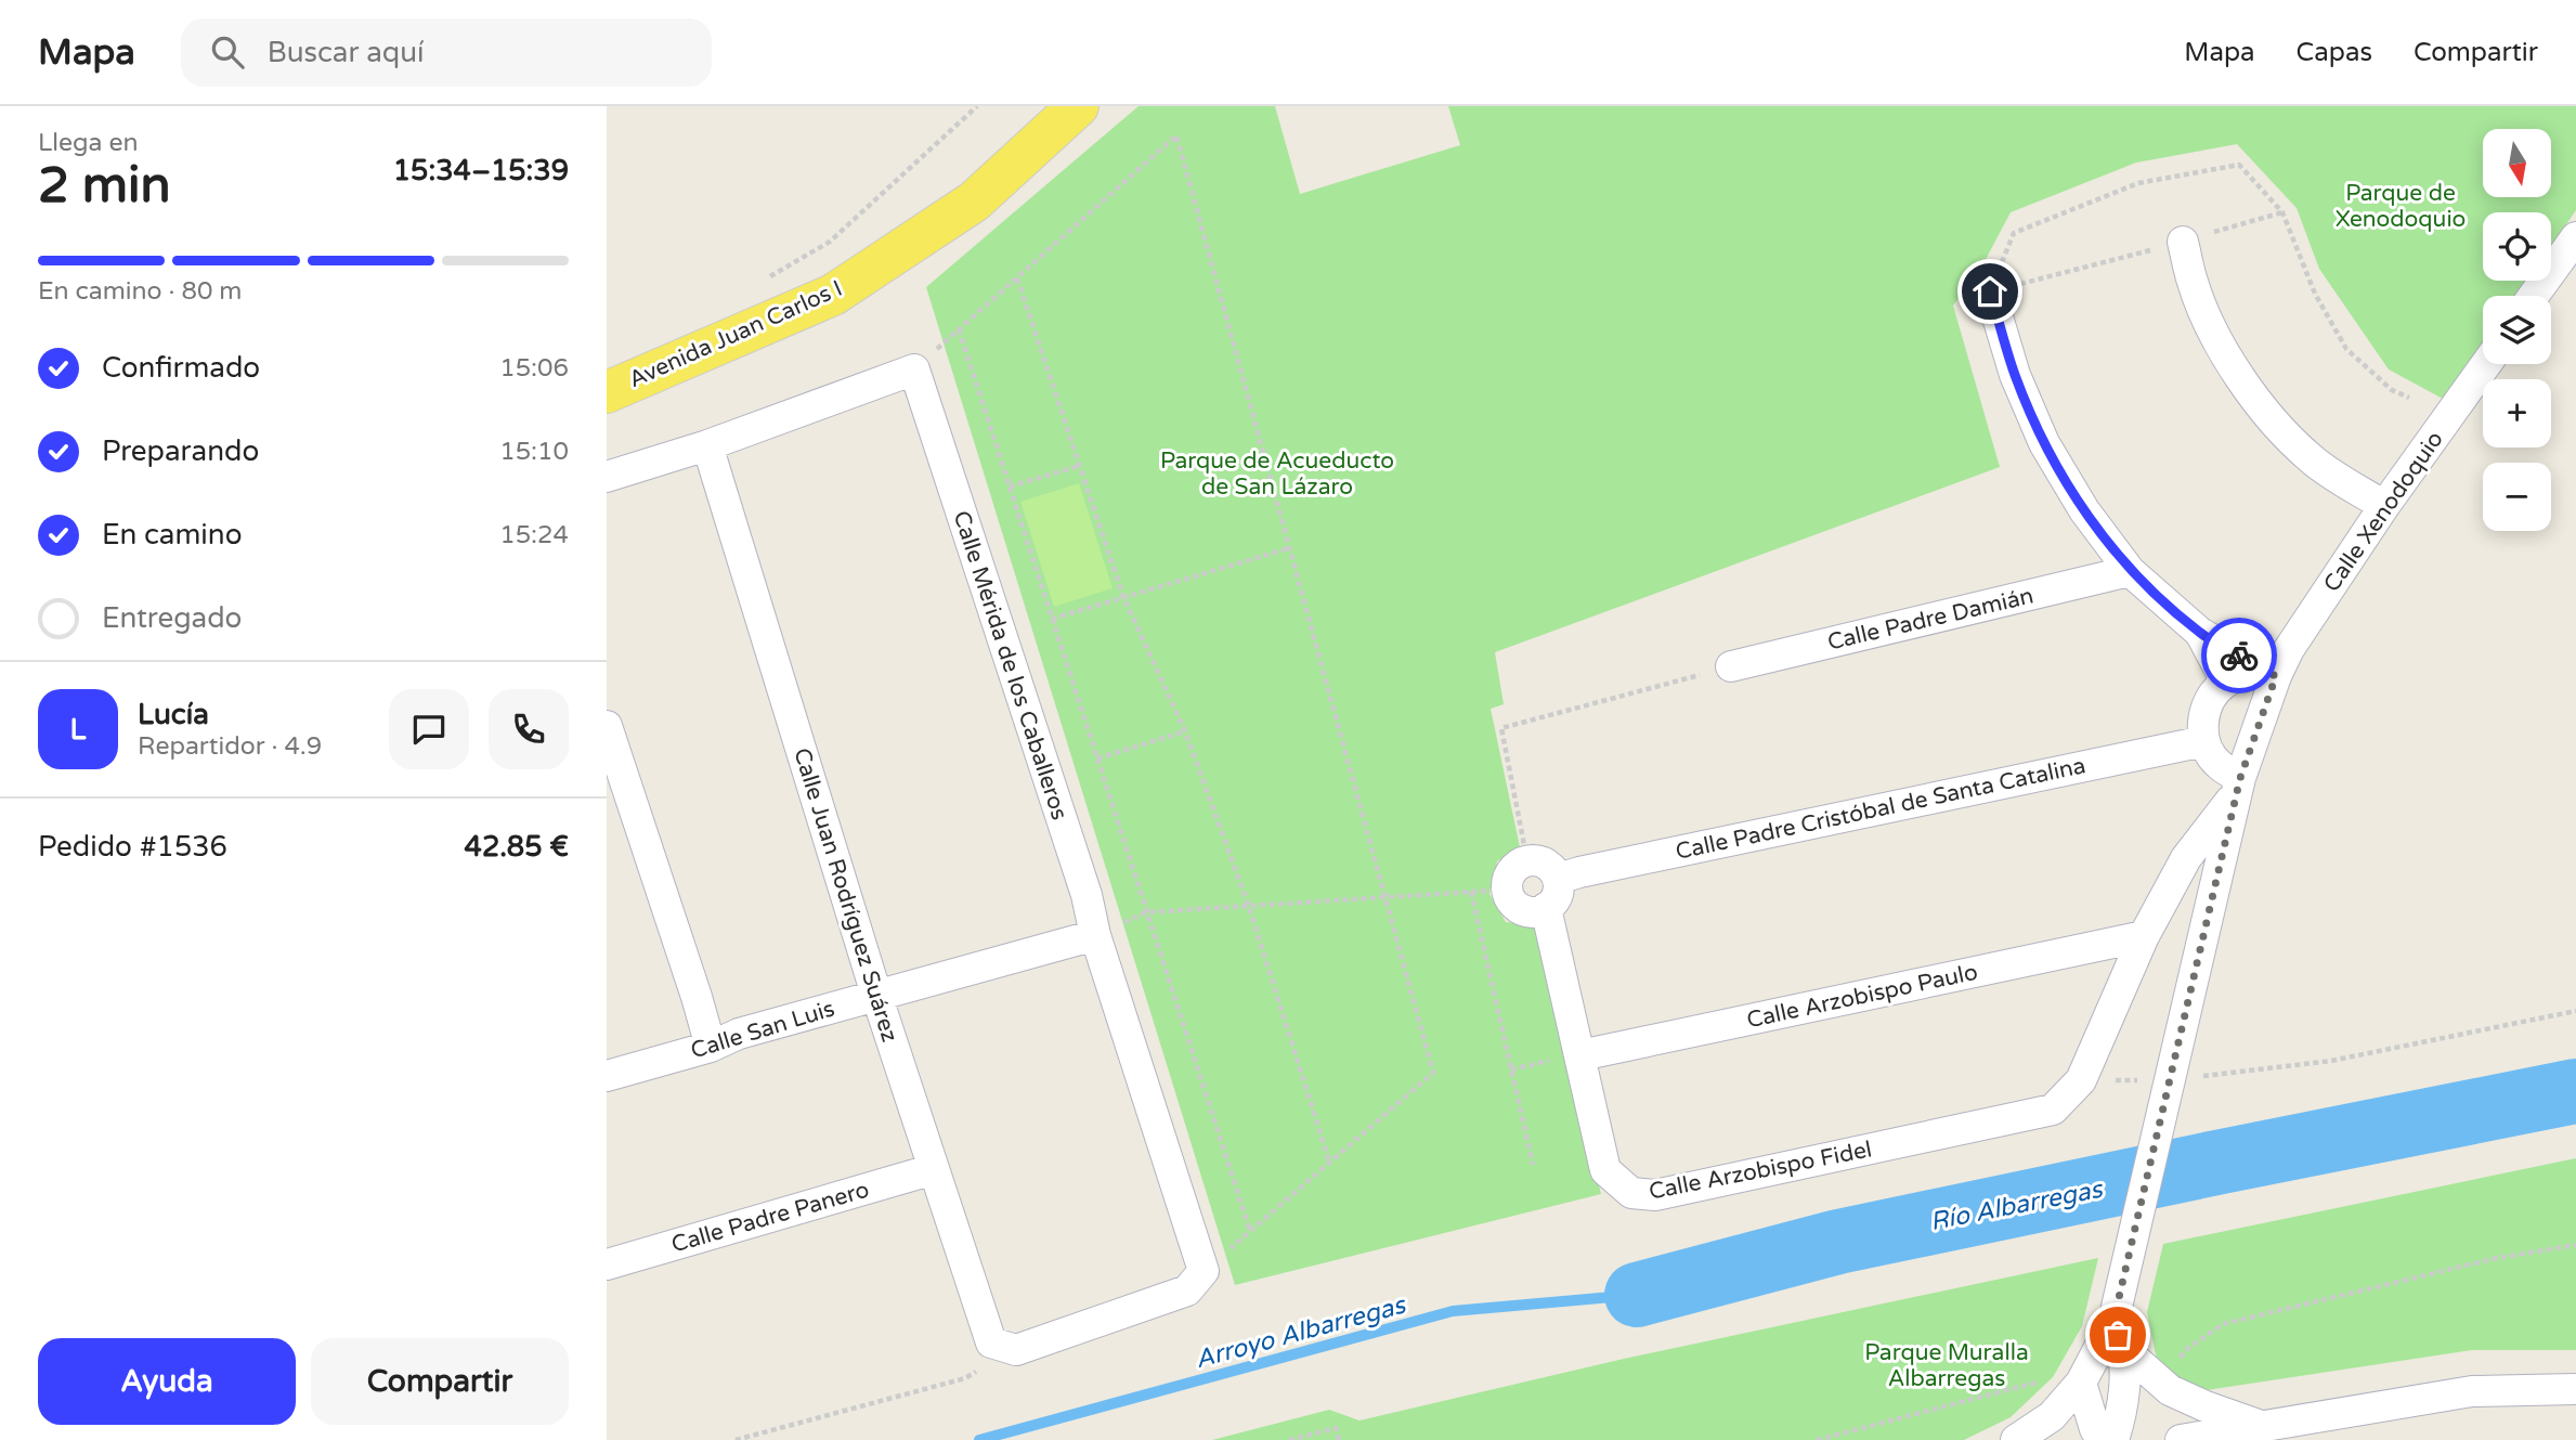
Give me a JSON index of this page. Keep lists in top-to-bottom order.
{
  "streets": {
    "main road": ["Avenida Juan Carlos I"],
    "street": [
      "Calle Xenodoquio",
      "Calle Padre Damián",
      "Calle Mérida de los Caballeros",
      "Calle Padre Cristóbal de Santa Catalina",
      "Calle Juan Rodríguez Suárez",
      "Calle Arzobispo Paulo",
      "Calle San Luis",
      "Calle Arzobispo Fidel",
      "Calle Padre Panero"
    ]
  },
  "crossings": [
    ["Calle Xenodoquio", "Calle Arzobispo Paulo"],
    ["Calle Xenodoquio", "Calle Arzobispo Fidel"],
    ["Calle Mérida de los Caballeros", "Calle San Luis"],
    ["Calle Padre Cristóbal de Santa Catalina", "Calle Arzobispo Fidel"],
    ["Calle Juan Rodríguez Suárez", "Calle San Luis"],
    ["Calle Juan Rodríguez Suárez", "Calle Padre Panero"],
    ["Calle Arzobispo Paulo", "Calle Arzobispo Fidel"]
  ],
  "water": ["Río Albarregas", "Arroyo Albarregas"],
  "parks": ["Parque de Xenodoquio", "Parque de Acueducto de San Lázaro", "Parque Muralla Albarregas"],
  "north": "bottom",
  "page": {
    "header": "Mapa",
    "search": "Buscar aquí",
    "nav": ["Mapa", "Capas", "Compartir"],
    "heading": ["2 min", "Llega en", "15:34–15:39"],
    "panel": [
      "Lucía",
      "Repartidor · 4.9",
      "Pedido #1536",
      "42.85 €"
    ],
    "map_buttons": ["+", "−"],
    "bar": "En camino · 80 m",
    "list": [
      ["Confirmado", "15:06"],
      ["Preparando", "15:10"],
      ["En camino", "15:24"],
      "Entregado"
    ],
    "round": "L",
    "buttons": ["Ayuda", "Compartir"]
  }
}
